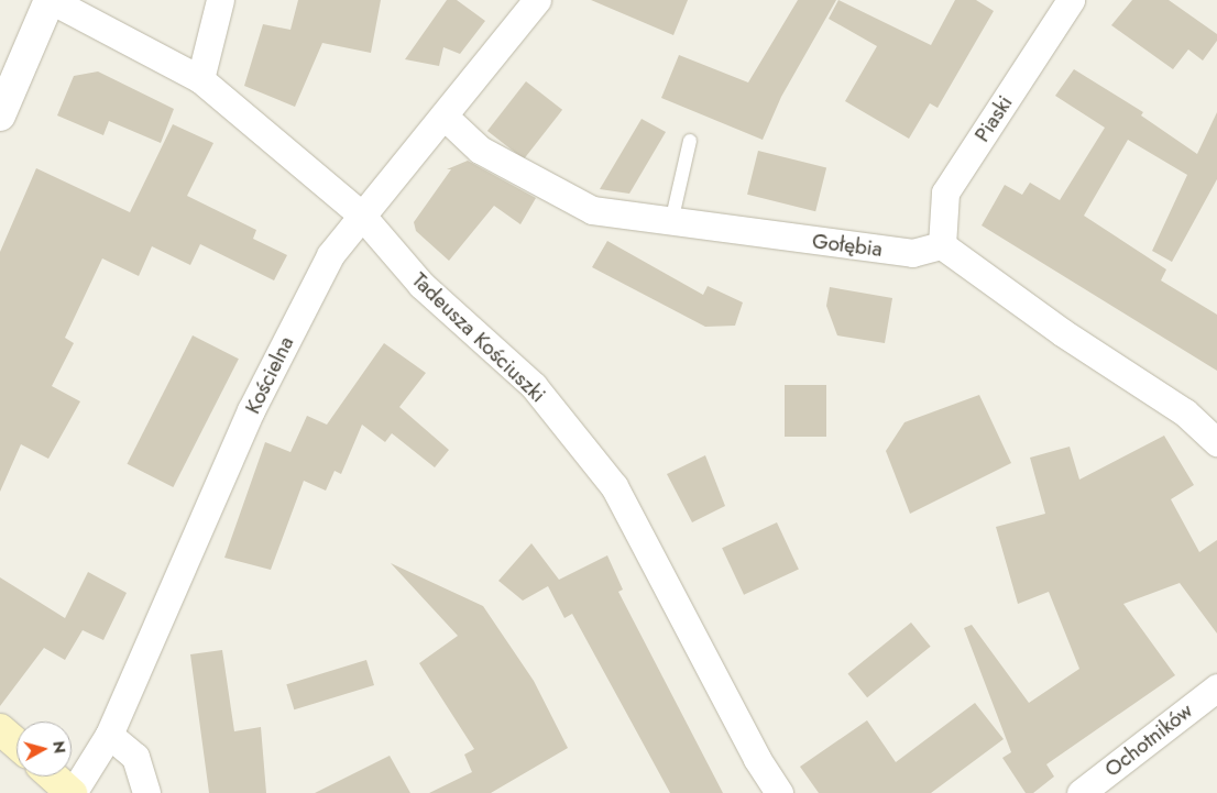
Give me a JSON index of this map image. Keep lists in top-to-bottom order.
{
  "streets": {
    "street": [
      "Piaski",
      "Gołębia",
      "Tadeusza Kościuszki",
      "Kościelna",
      "Ochotników"
    ]
  },
  "crossings": [
    ["Piaski", "Gołębia"],
    ["Gołębia", "Kościelna"],
    ["Tadeusza Kościuszki", "Kościelna"]
  ],
  "north": "right"
}
